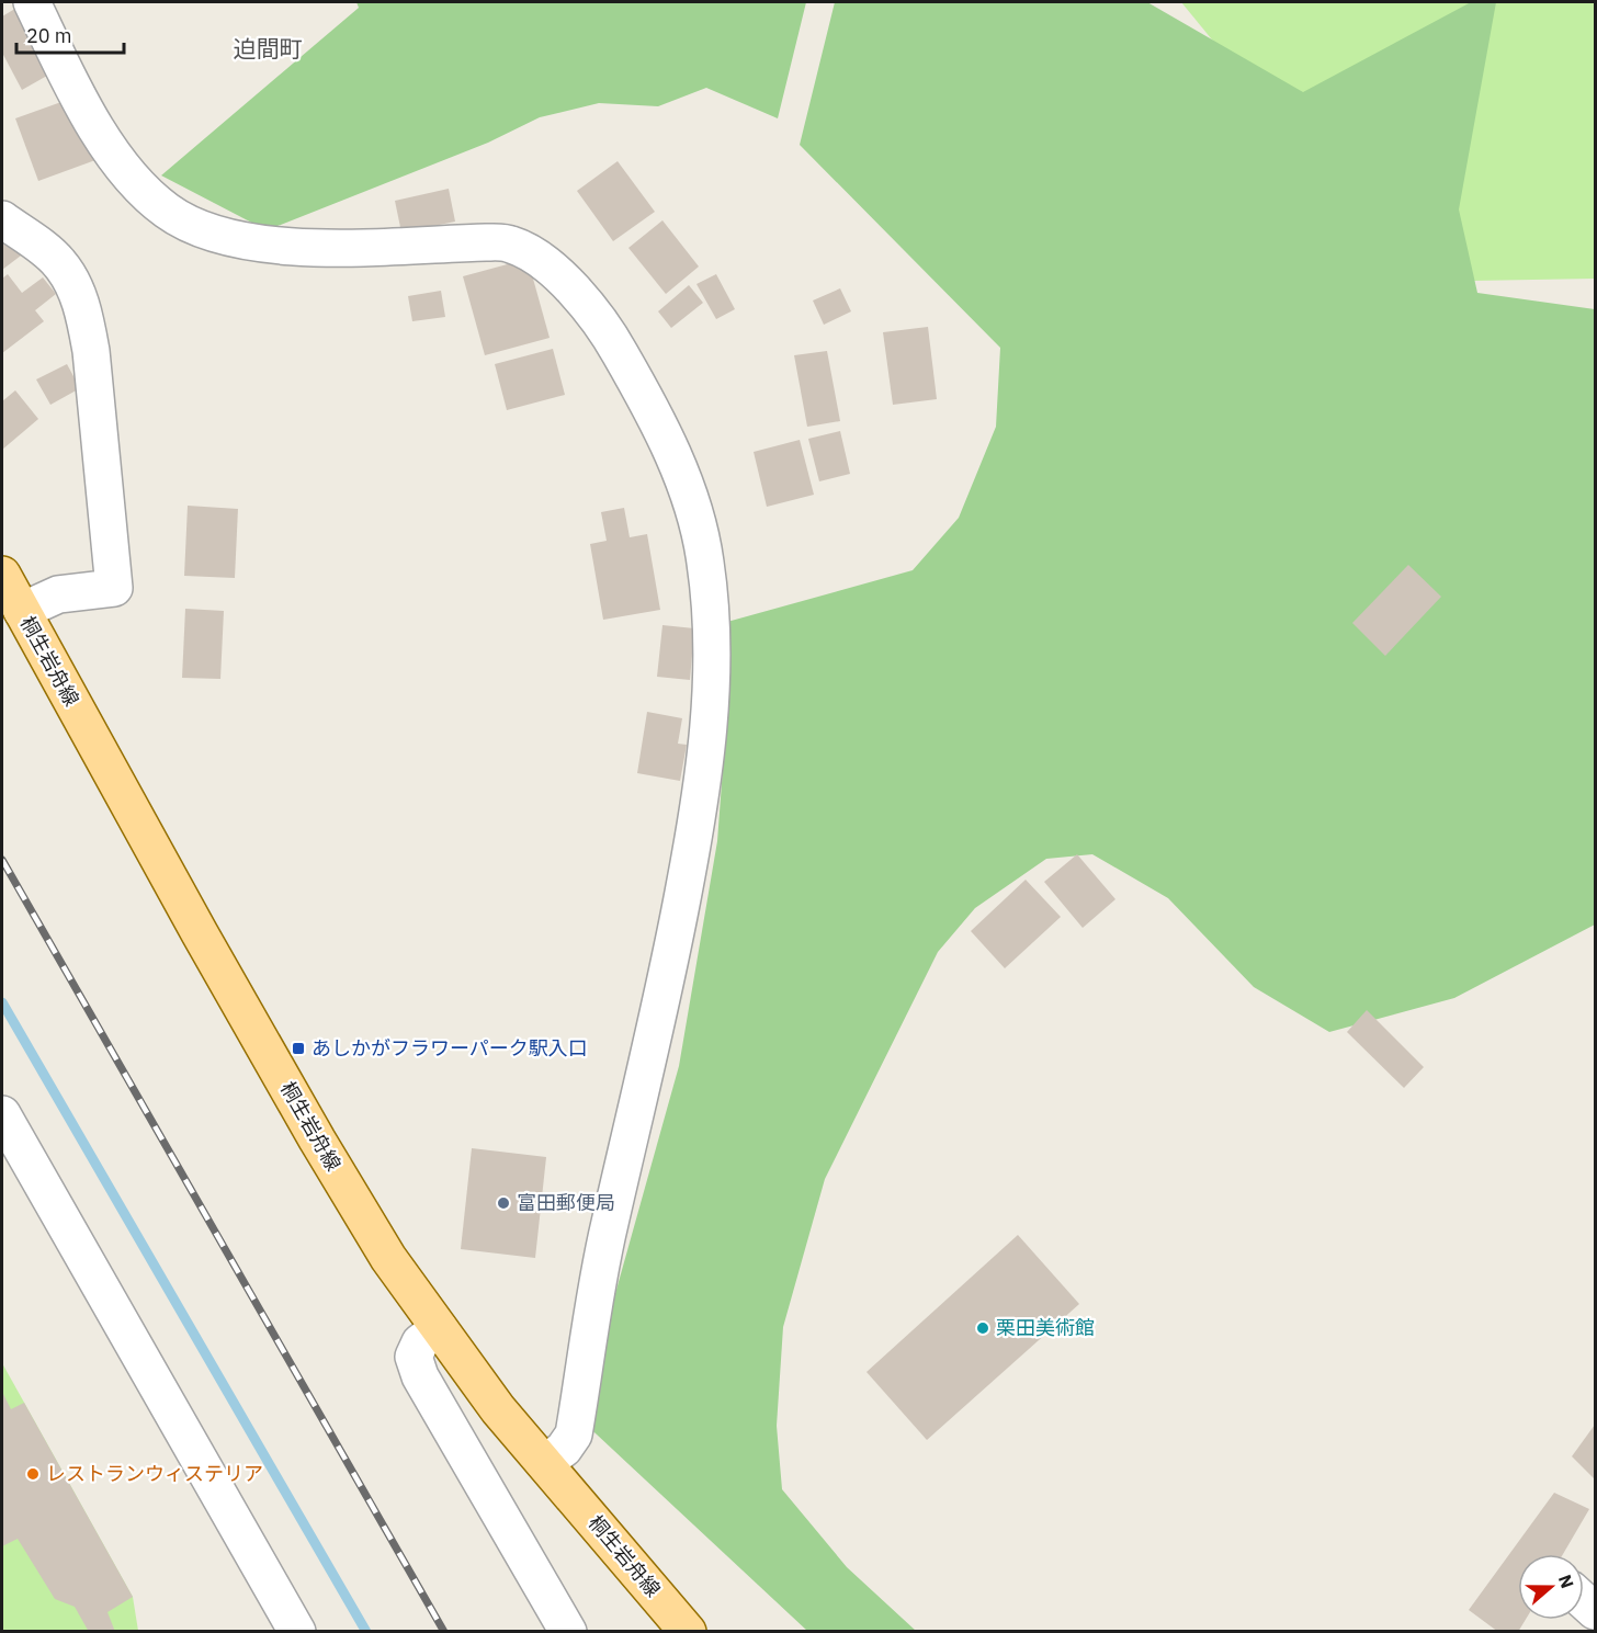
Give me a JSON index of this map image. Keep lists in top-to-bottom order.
{
  "streets": {
    "main road": ["桐生岩舟線"]
  },
  "districts": ["迫間町"],
  "places": {
    "transit": ["あしかがフラワーパーク駅入口"],
    "other": ["富田郵便局", "栗田美術館", "レストランウィステリア"]
  },
  "scale_bar": "20 m",
  "north": "right"
}
